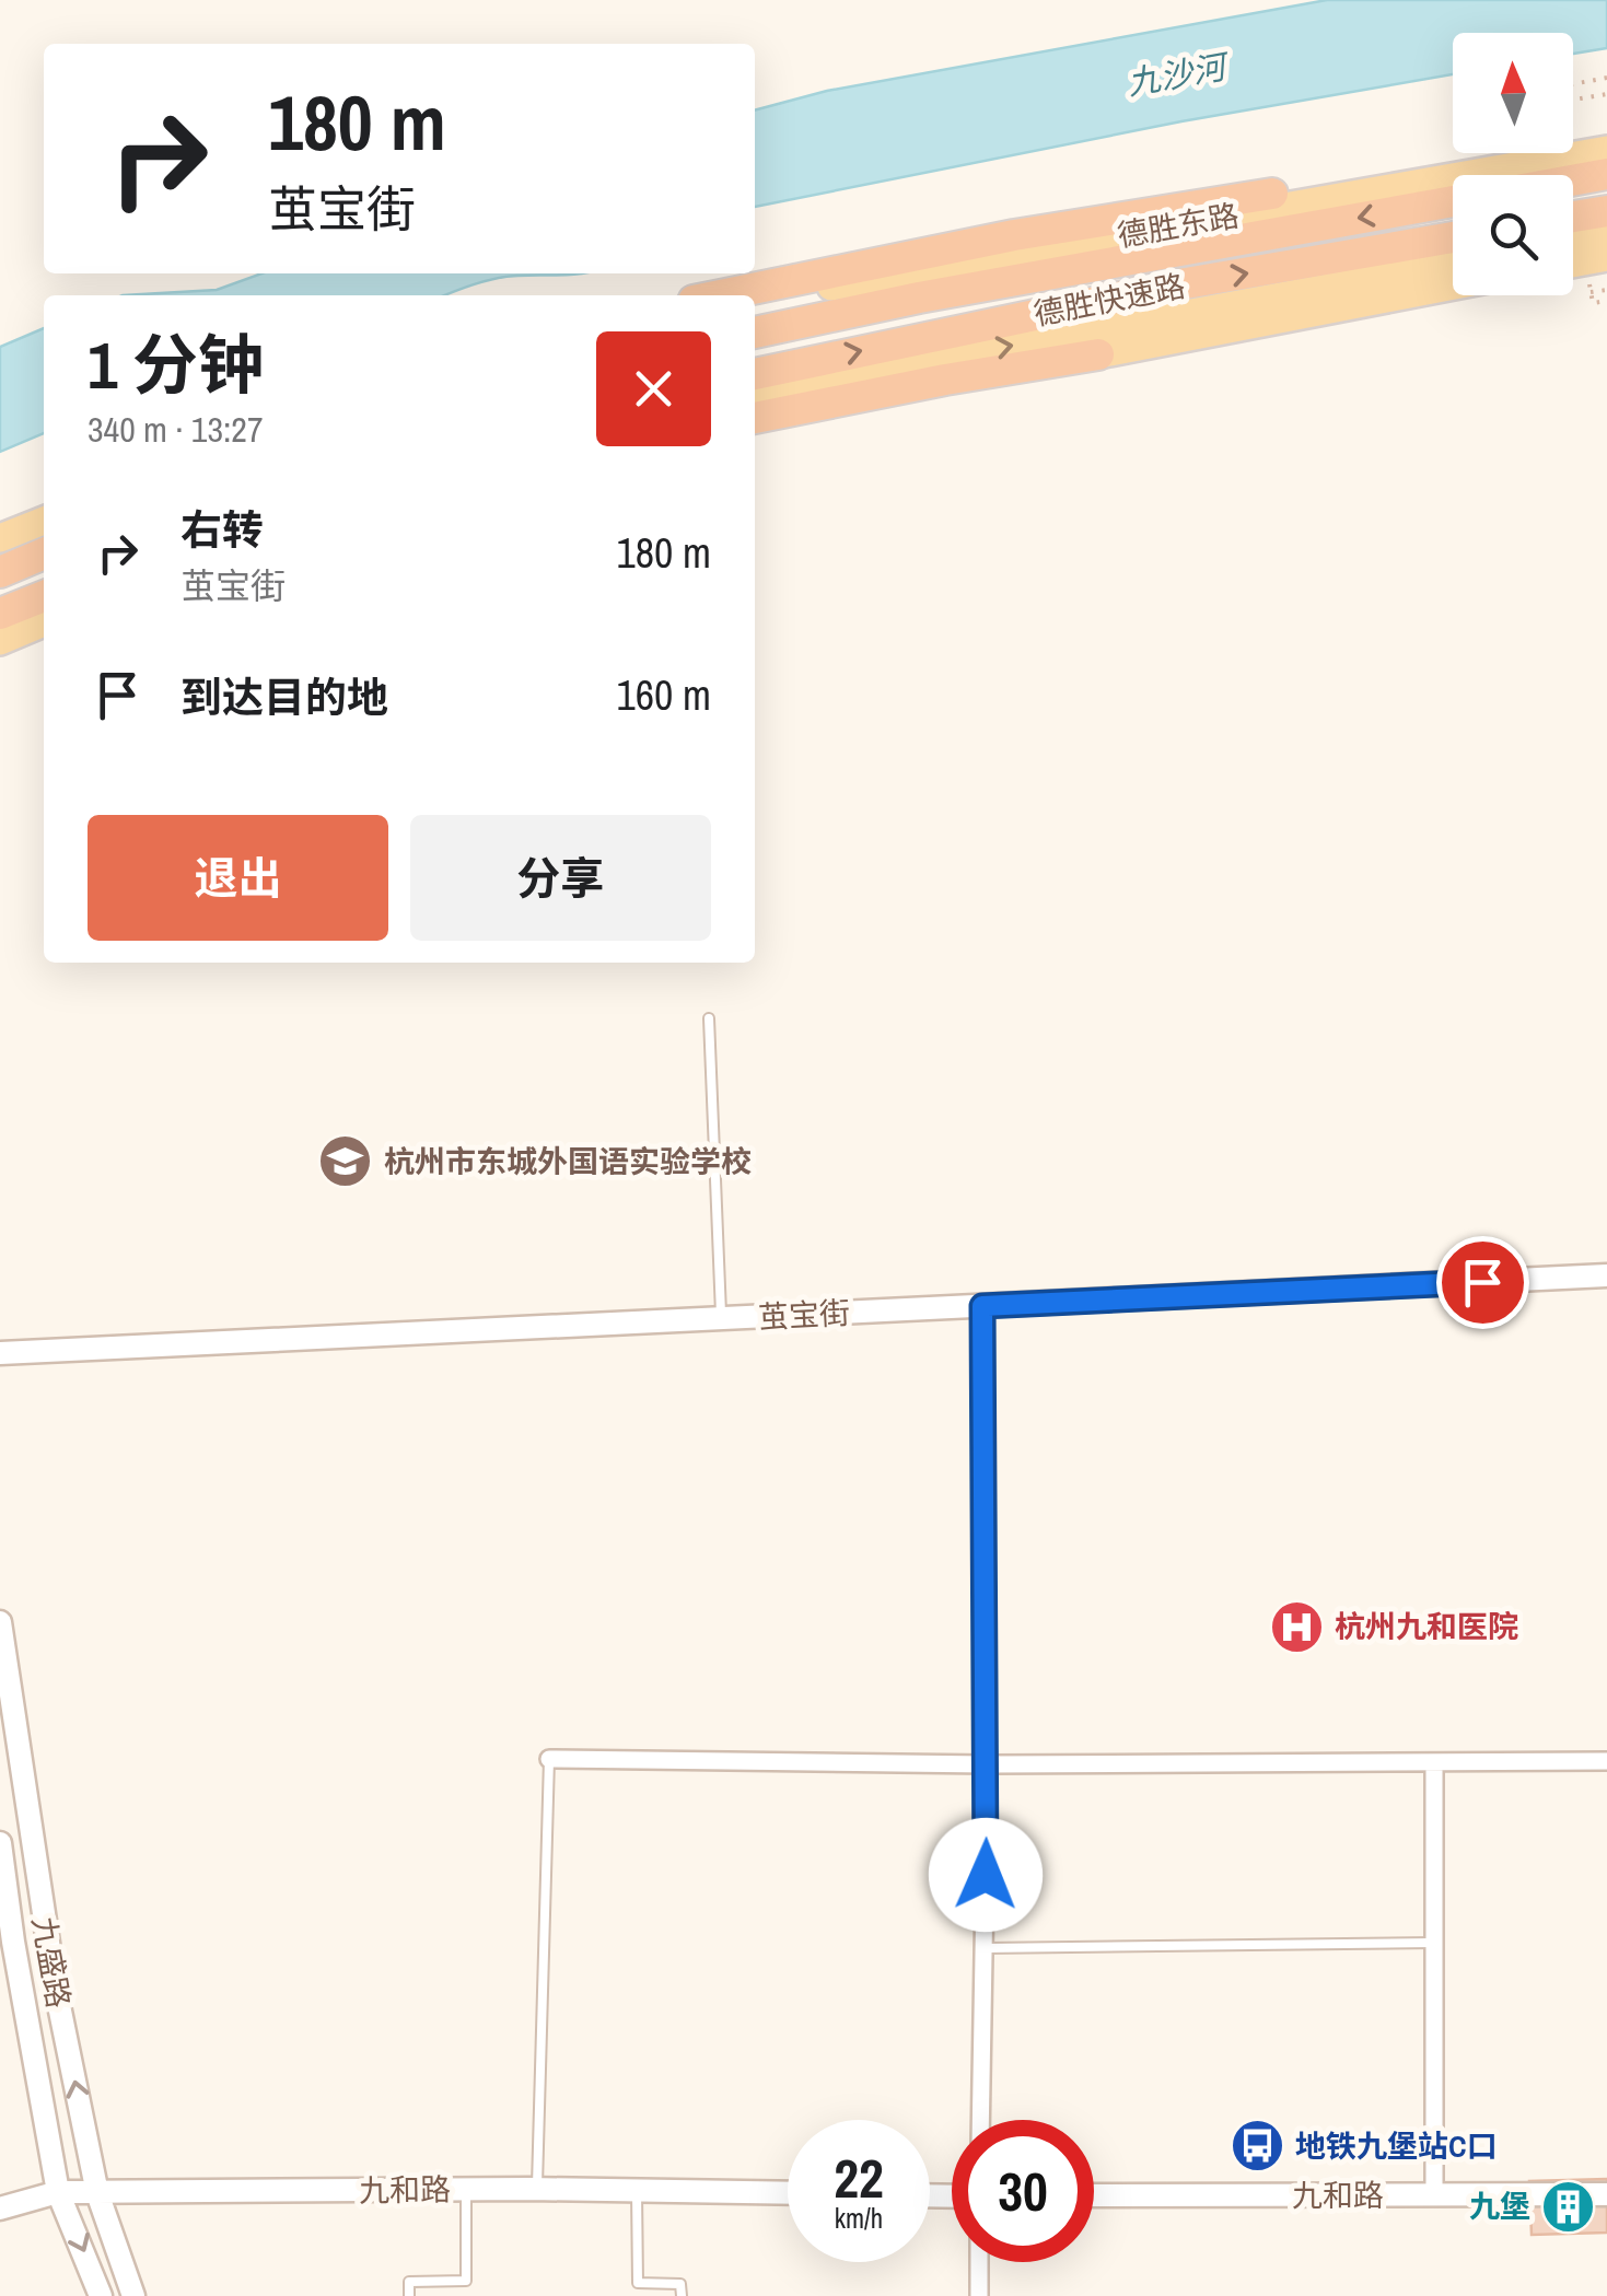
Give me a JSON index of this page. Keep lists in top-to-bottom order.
{
  "streets": {
    "highway": ["德胜快速路"],
    "main road": ["德胜东路"],
    "street": ["茧宝街", "九盛路", "九和路"]
  },
  "crossings": [
    ["九盛路", "九和路"]
  ],
  "water": ["九沙河"],
  "places": {
    "school or university": ["杭州市东城外国语实验学校"],
    "hospital": ["杭州九和医院"],
    "bus stop": ["地铁九堡站C口"],
    "building": ["九堡"]
  },
  "north": "top",
  "page": {
    "turn": ["180 m", "茧宝街"],
    "heading": ["1 分钟", "340 m · 13:27"],
    "list": [
      {
        "name": "右转",
        "note": "茧宝街",
        "value": "180 m"
      },
      {
        "name": "到达目的地",
        "value": "160 m"
      }
    ],
    "buttons": ["退出", "分享"],
    "speed": "22 km/h",
    "limit": "30"
  }
}
